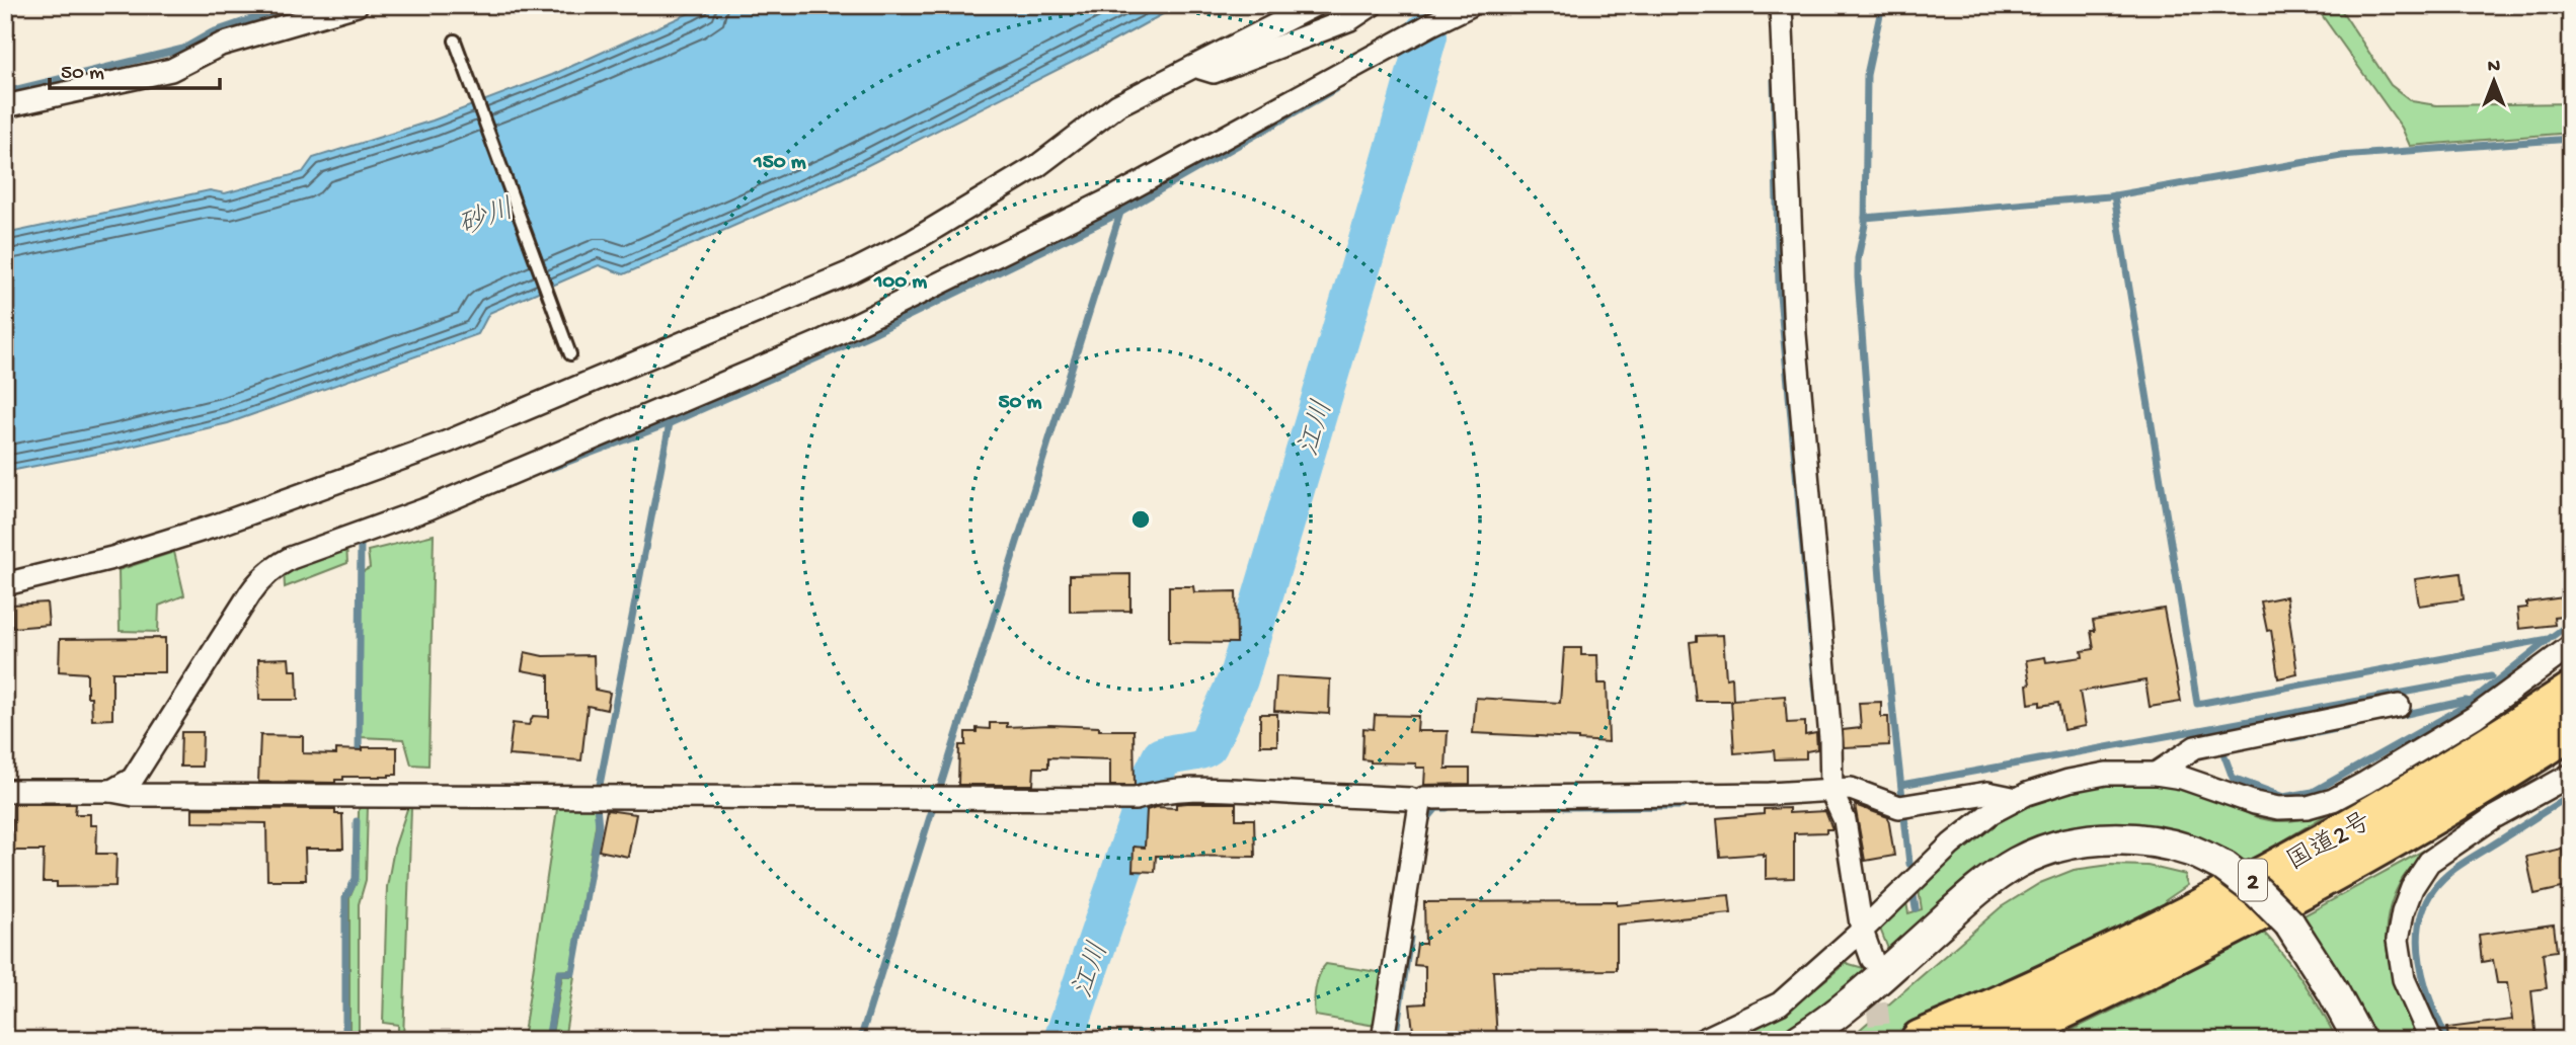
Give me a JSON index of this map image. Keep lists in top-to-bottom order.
{
  "streets": {
    "highway": ["国道2号", "2"]
  },
  "water": ["砂川", "江川"],
  "scale_bar": "50 m",
  "north": "top",
  "rings": ["150 m", "100 m", "50 m"]
}
